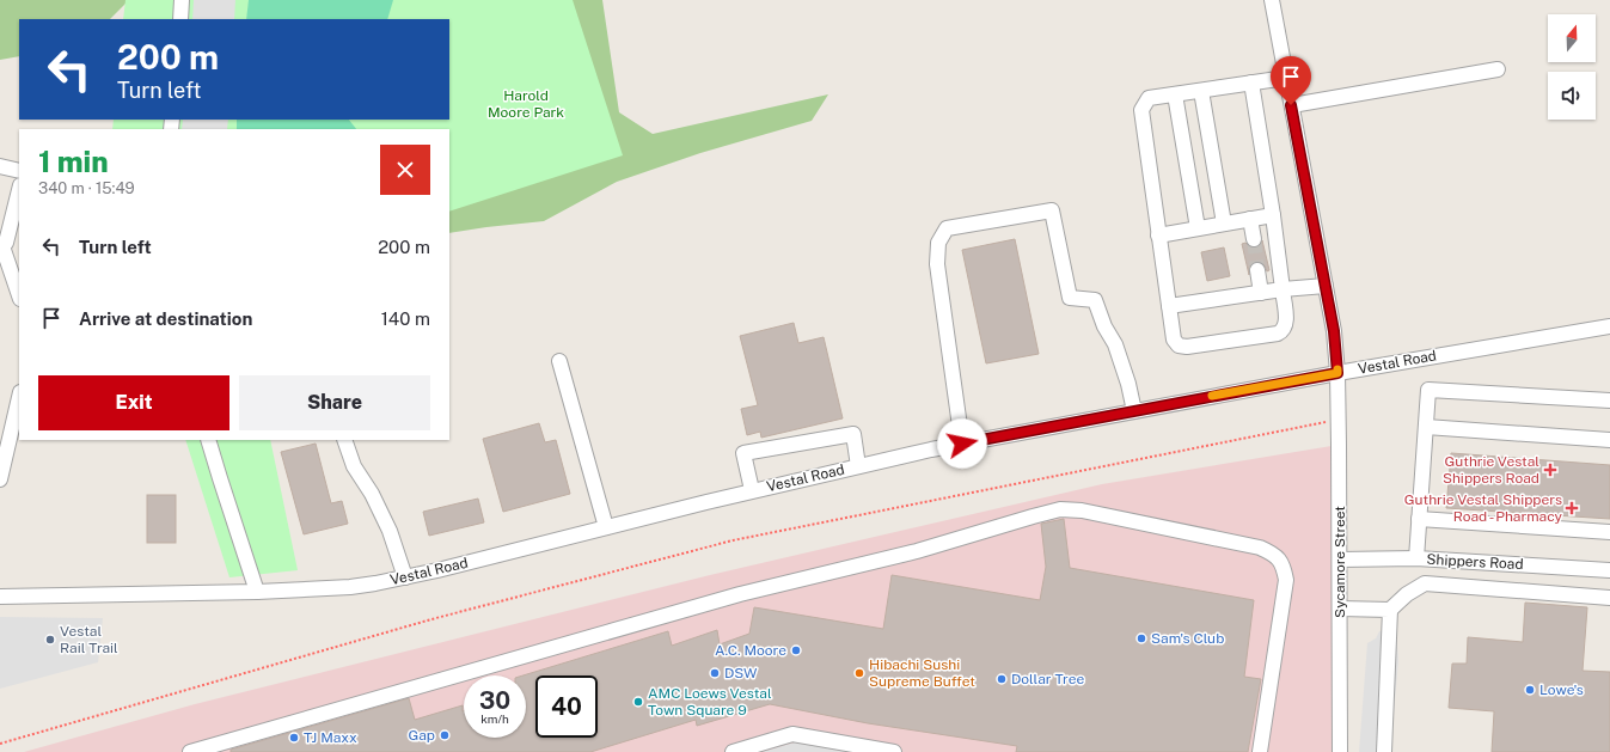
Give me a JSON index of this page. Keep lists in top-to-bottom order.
{
  "streets": {
    "street": ["Vestal Road", "Sycamore Street", "Shippers Road"]
  },
  "crossings": [
    ["Vestal Road", "Sycamore Street"],
    ["Sycamore Street", "Shippers Road"]
  ],
  "parks": ["Harold Moore Park"],
  "places": {
    "health": ["Guthrie Vestal Shippers Road", "Guthrie Vestal Shippers Road - Pharmacy"],
    "other": [
      "Sam's Club",
      "Vestal Rail Trail",
      "A.C. Moore",
      "DSW",
      "Hibachi Sushi Supreme Buffet",
      "Dollar Tree",
      "Lowe's",
      "AMC Loews Vestal Town Square 9",
      "Gap",
      "TJ Maxx"
    ]
  },
  "north": "top",
  "page": {
    "turn": ["200 m", "Turn left"],
    "heading": ["1 min", "340 m · 15:49"],
    "list": [
      {
        "name": "Turn left",
        "value": "200 m"
      },
      {
        "name": "Arrive at destination",
        "value": "140 m"
      }
    ],
    "buttons": ["Exit", "Share"],
    "speed": "30 km/h",
    "limit": "40"
  }
}
